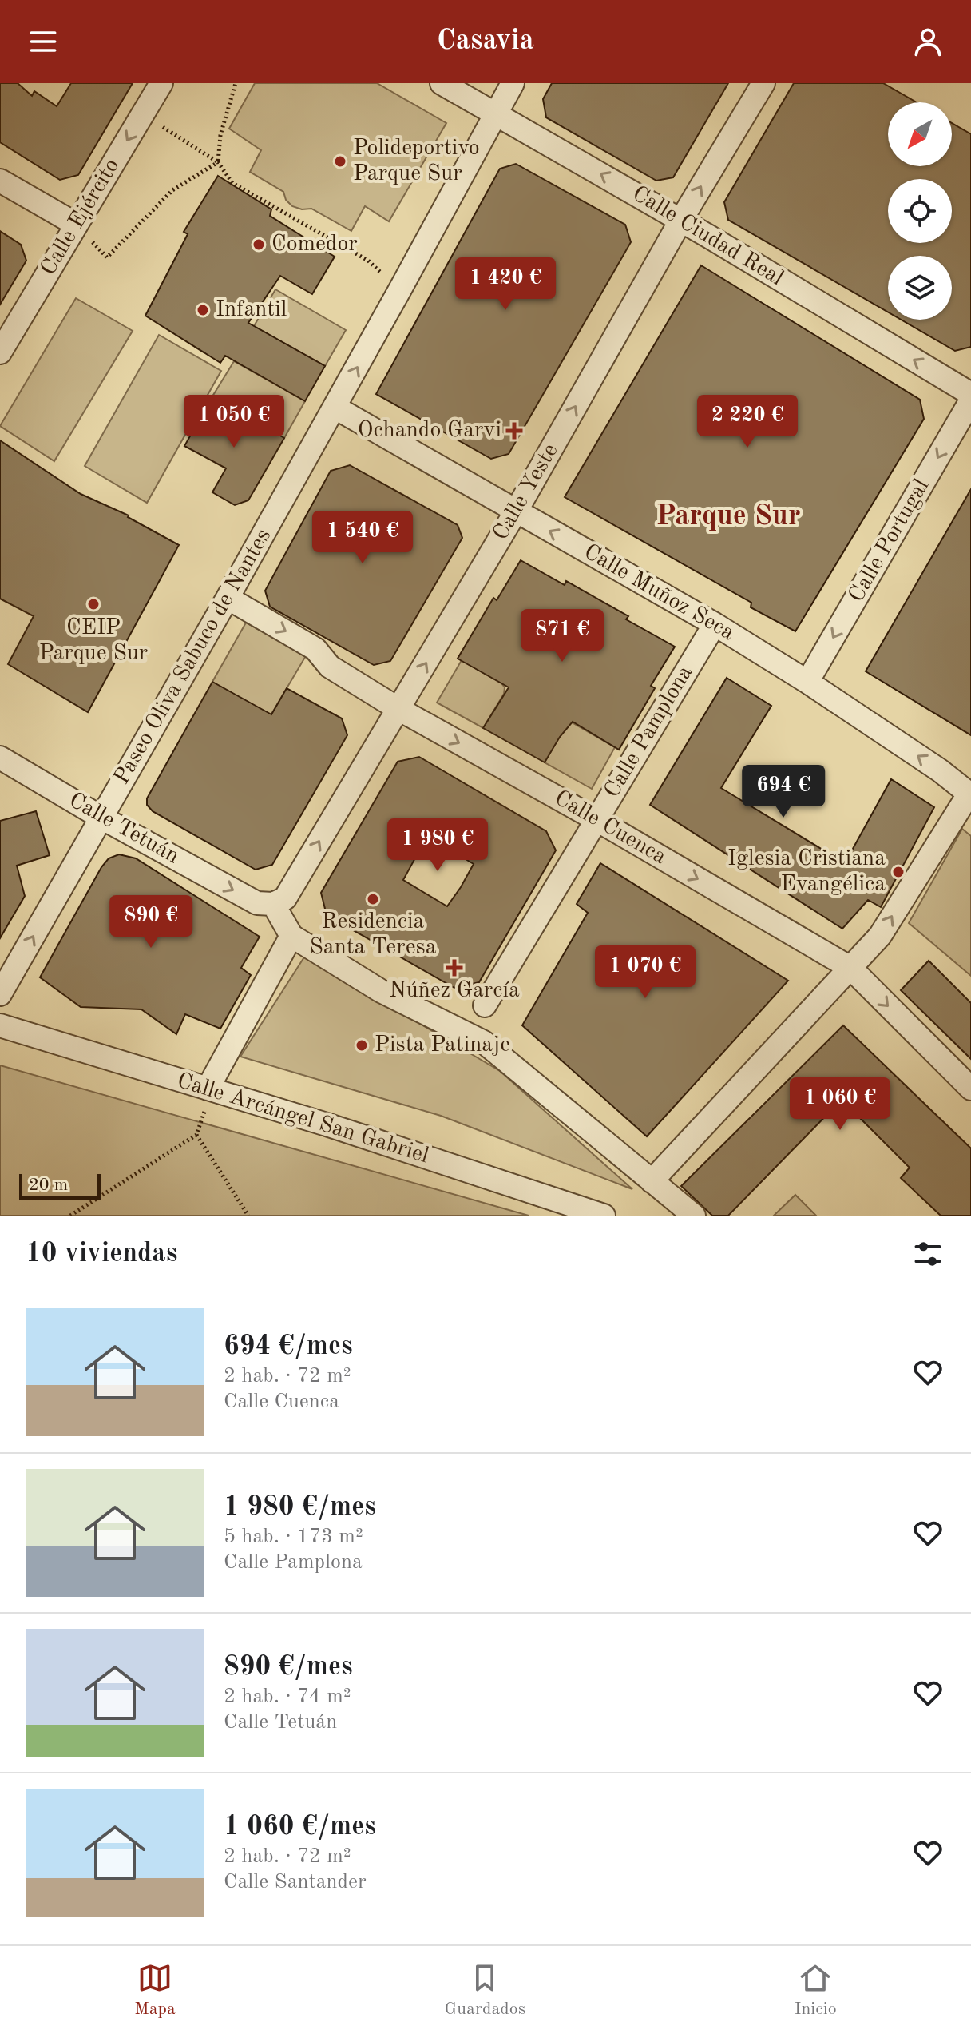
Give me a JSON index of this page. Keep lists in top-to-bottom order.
{
  "streets": {
    "street": [
      "Calle Ejército",
      "Calle Ciudad Real",
      "Calle Yeste",
      "Calle Portugal",
      "Calle Muñoz Seca",
      "Paseo Oliva Sabuco de Nantes",
      "Calle Pamplona",
      "Calle Cuenca",
      "Calle Tetuán",
      "Calle Arcángel San Gabriel"
    ]
  },
  "crossings": [
    ["Calle Ciudad Real", "Calle Yeste"],
    ["Calle Ciudad Real", "Paseo Oliva Sabuco de Nantes"],
    ["Calle Yeste", "Calle Muñoz Seca"],
    ["Calle Yeste", "Calle Cuenca"],
    ["Calle Yeste", "Calle Tetuán"],
    ["Calle Portugal", "Calle Muñoz Seca"],
    ["Calle Muñoz Seca", "Paseo Oliva Sabuco de Nantes"],
    ["Calle Muñoz Seca", "Calle Pamplona"],
    ["Paseo Oliva Sabuco de Nantes", "Calle Cuenca"],
    ["Paseo Oliva Sabuco de Nantes", "Calle Tetuán"],
    ["Calle Pamplona", "Calle Cuenca"]
  ],
  "one_way": [
    "Calle Ejército",
    "Calle Ciudad Real",
    "Calle Yeste",
    "Calle Portugal",
    "Calle Muñoz Seca",
    "Calle Cuenca",
    "Calle Tetuán"
  ],
  "districts": ["Parque Sur"],
  "places": {
    "other": [
      "Polideportivo Parque Sur",
      "Comedor",
      "Infantil",
      "CEIP Parque Sur",
      "Iglesia Cristiana Evangélica",
      "Residencia Santa Teresa",
      "Pista Patinaje"
    ],
    "health": ["Ochando Garvi", "Núñez García"]
  },
  "scale_bar": "20 m",
  "north": "bottom left",
  "page": {
    "header": "Casavia",
    "price": [
      "1 420 €",
      "1 050 €",
      "2 220 €",
      "1 540 €",
      "871 €",
      "694 €",
      "1 980 €",
      "890 €",
      "1 070 €",
      "1 060 €"
    ],
    "scale": "20 m",
    "heading": "10 viviendas",
    "list": [
      {
        "name": "694 €/mes",
        "note": "2 hab. · 72 m² · Calle Cuenca"
      },
      {
        "name": "1 980 €/mes",
        "note": "5 hab. · 173 m² · Calle Pamplona"
      },
      {
        "name": "890 €/mes",
        "note": "2 hab. · 74 m² · Calle Tetuán"
      },
      {
        "name": "1 060 €/mes",
        "note": "2 hab. · 72 m² · Calle Santander"
      }
    ],
    "tabs": ["Mapa", "Guardados", "Inicio"]
  }
}
